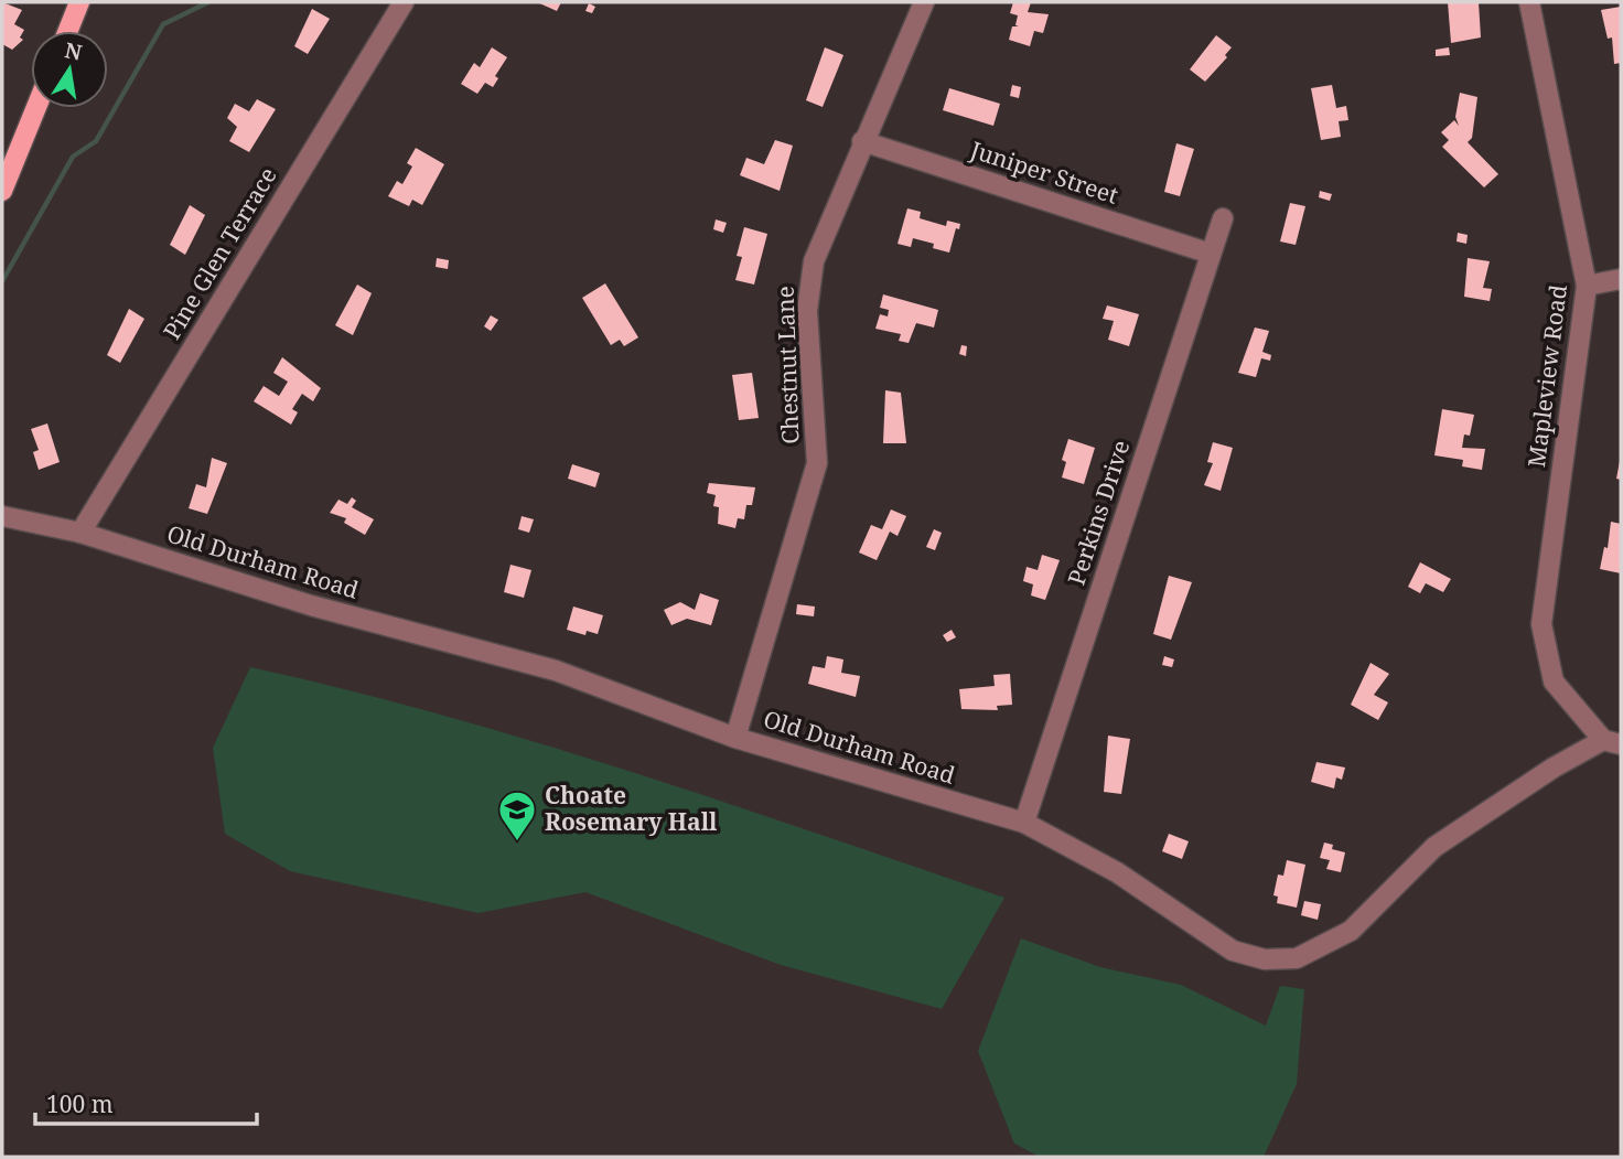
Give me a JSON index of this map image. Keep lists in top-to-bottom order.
{
  "streets": {
    "street": [
      "Juniper Street",
      "Pine Glen Terrace",
      "Chestnut Lane",
      "Mapleview Road",
      "Perkins Drive",
      "Old Durham Road"
    ]
  },
  "crossings": [
    ["Juniper Street", "Chestnut Lane"],
    ["Juniper Street", "Perkins Drive"],
    ["Pine Glen Terrace", "Old Durham Road"],
    ["Chestnut Lane", "Old Durham Road"],
    ["Mapleview Road", "Old Durham Road"],
    ["Perkins Drive", "Old Durham Road"]
  ],
  "places": {
    "school or university": ["Choate Rosemary Hall"]
  },
  "scale_bar": "100 m",
  "north": "top"
}
